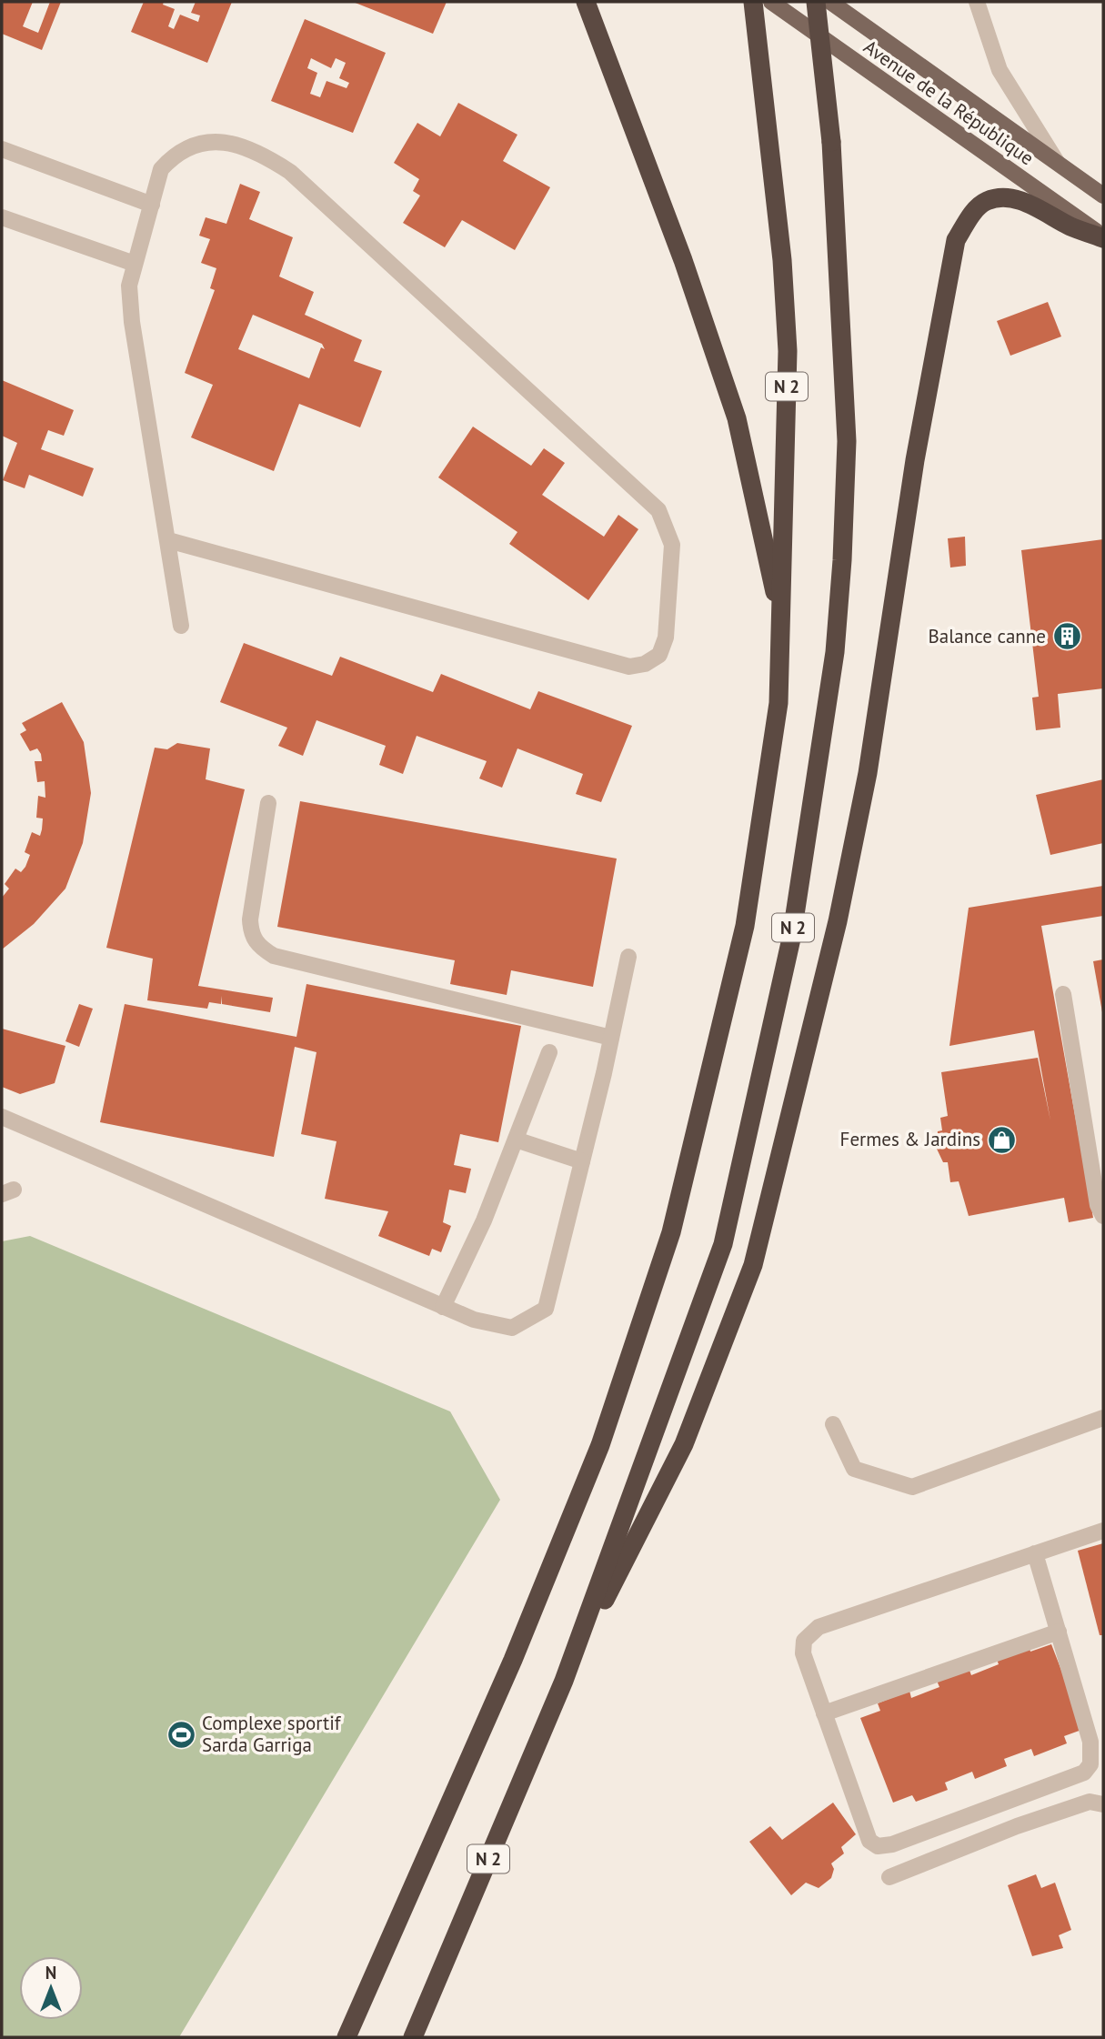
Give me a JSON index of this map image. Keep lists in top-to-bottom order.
{
  "streets": {
    "highway": ["N 2"],
    "main road": ["Avenue de la République"]
  },
  "places": {
    "building": ["Balance canne"],
    "shop": ["Fermes & Jardins"],
    "sports": ["Complexe sportif Sarda Garriga"]
  },
  "north": "top"
}
